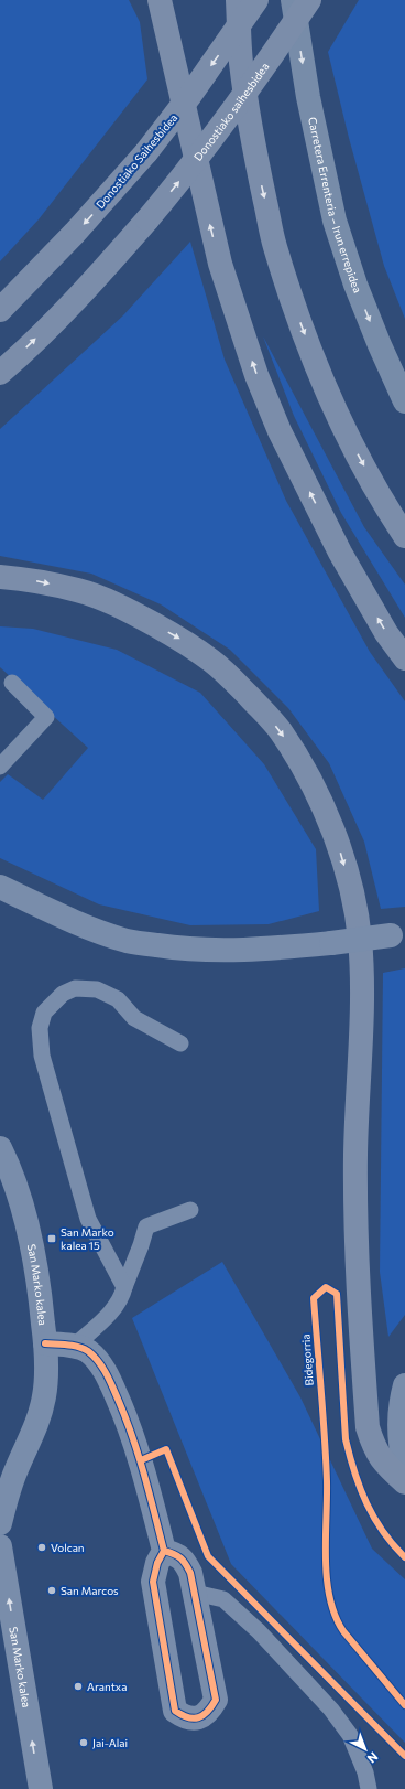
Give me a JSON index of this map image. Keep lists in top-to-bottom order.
{
  "streets": {
    "highway": ["Donostiako saihesbidea", "Donostiako Saihesbidea"],
    "main road": ["Carretera Errenteria – Irun errepidea"],
    "street": ["San Marko kalea"],
    "cycle path": ["Bidegorria"]
  },
  "one_way": [
    "Donostiako saihesbidea",
    "Donostiako Saihesbidea",
    "Carretera Errenteria – Irun errepidea",
    "San Marko kalea"
  ],
  "places": {
    "transit": ["San Marko kalea 15"],
    "other": [
      "Volcan",
      "San Marcos",
      "Arantxa",
      "Jai-Alai"
    ]
  },
  "north": "bottom right"
}
